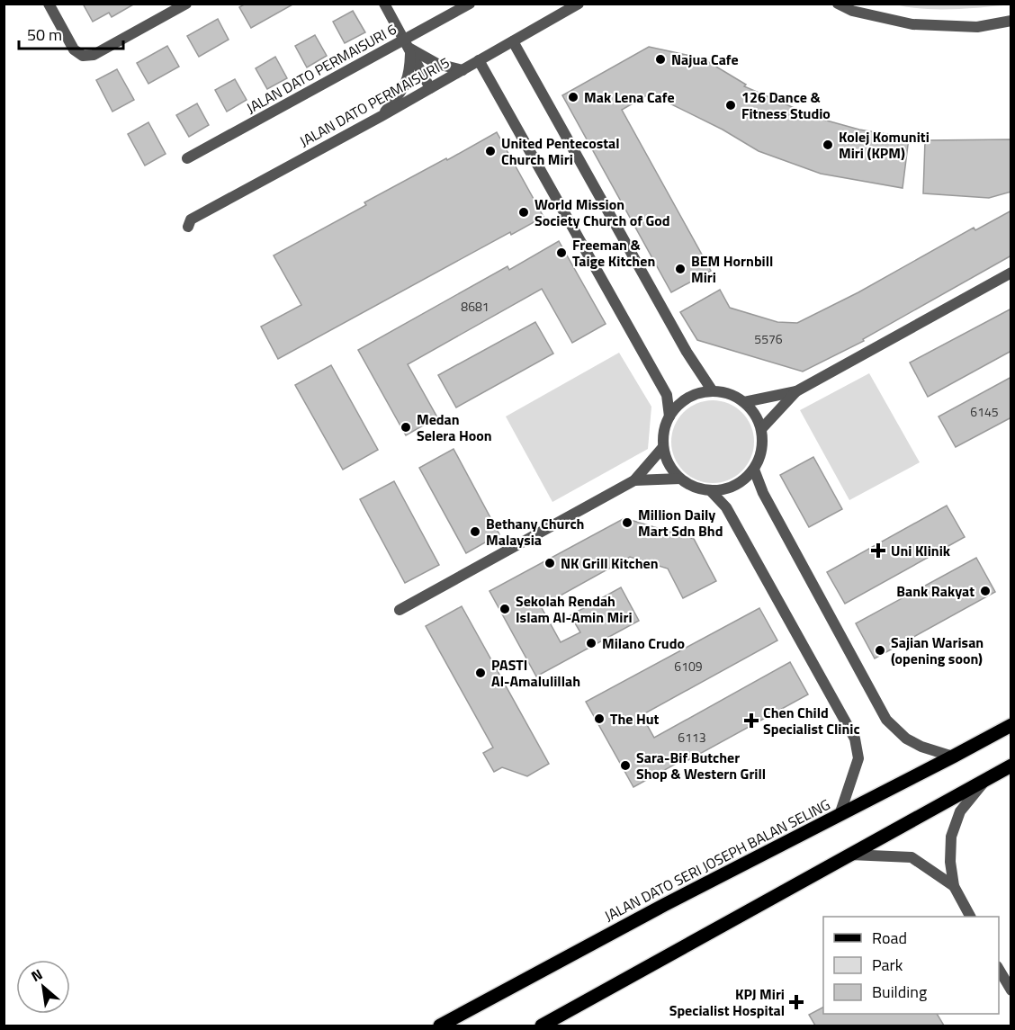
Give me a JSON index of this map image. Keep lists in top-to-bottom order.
{
  "streets": {
    "main road": ["JALAN DATO SERI JOSEPH BALAN SELING"],
    "street": ["JALAN DATO PERMAISURI 6", "JALAN DATO PERMAISURI 5"]
  },
  "places": {
    "other": [
      "Najua Cafe",
      "Mak Lena Cafe",
      "126 Dance & Fitness Studio",
      "Kolej Komuniti Miri (KPM)",
      "United Pentecostal Church Miri",
      "World Mission Society Church of God",
      "Freeman & Taige Kitchen",
      "BEM Hornbill Miri",
      "Medan Selera Hoon",
      "Million Daily Mart Sdn Bhd",
      "Bethany Church Malaysia",
      "NK Grill Kitchen",
      "Bank Rakyat",
      "Sekolah Rendah Islam Al-Amin Miri",
      "Milano Crudo",
      "Sajian Warisan (opening soon)",
      "PASTI Al-Amalulillah",
      "The Hut",
      "Sara-Bif Butcher Shop & Western Grill"
    ],
    "health": ["Uni Klinik", "Chen Child Specialist Clinic", "KPJ Miri Specialist Hospital"]
  },
  "house_numbers": [
    "8681",
    "5576",
    "6145",
    "6109",
    "6113"
  ],
  "legend": ["Road", "Park", "Building"],
  "scale_bar": "50 m",
  "north": "top left"
}
